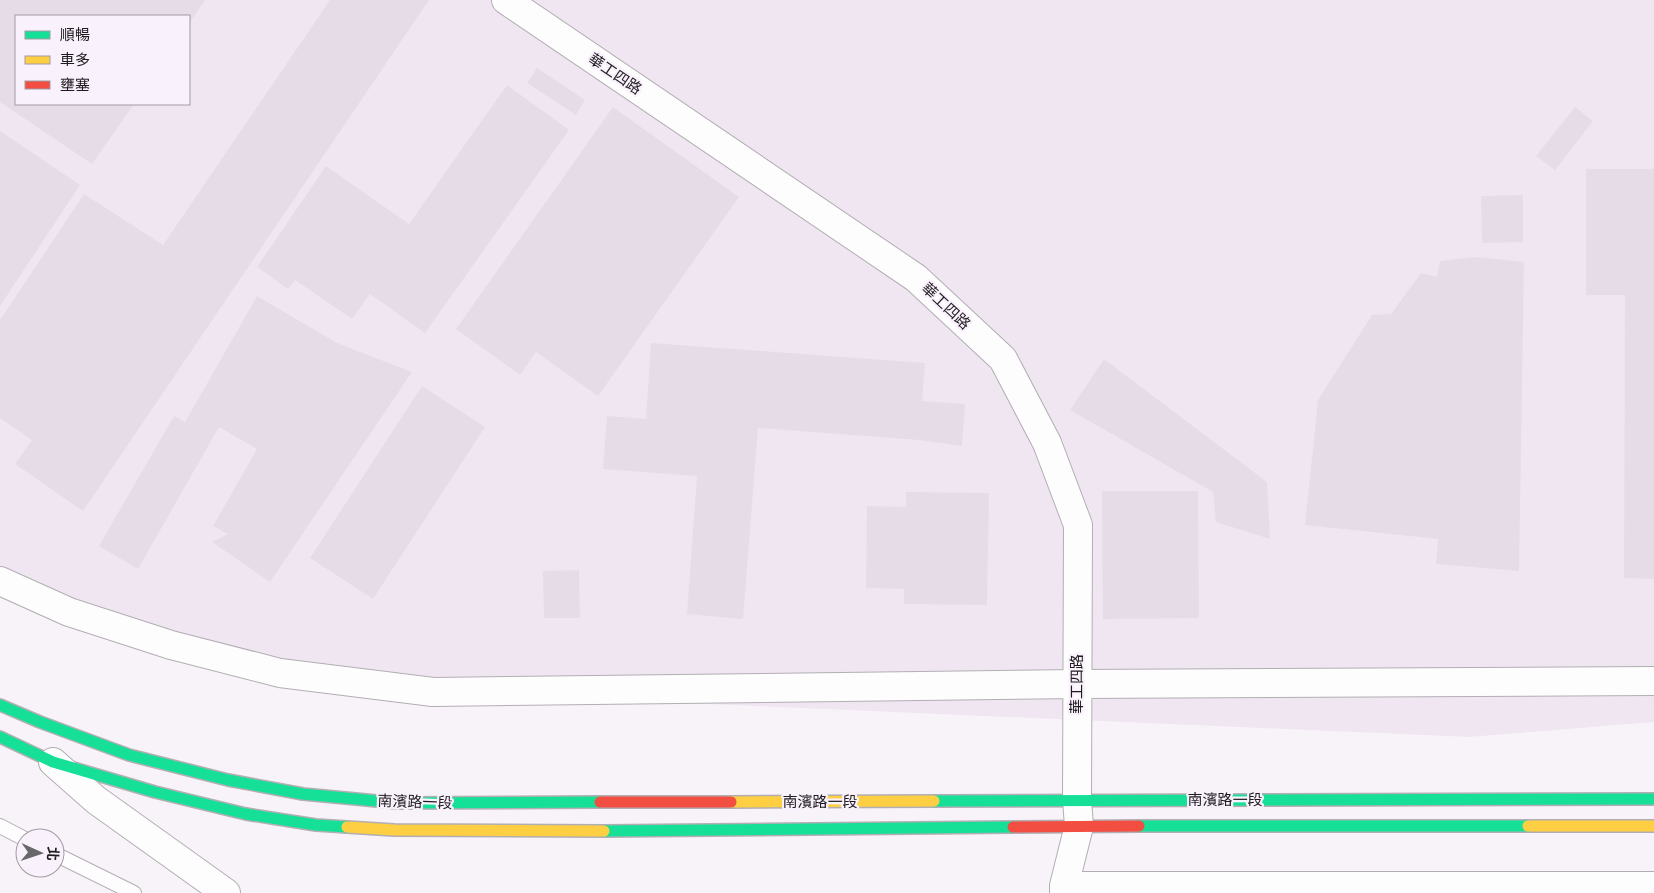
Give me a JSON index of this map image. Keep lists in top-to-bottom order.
{
  "streets": {
    "main road": ["南濱路一段"],
    "street": ["華工四路"]
  },
  "crossings": [
    ["華工四路", "南濱路一段"]
  ],
  "legend": ["順暢", "車多", "壅塞"],
  "north": "right"
}
